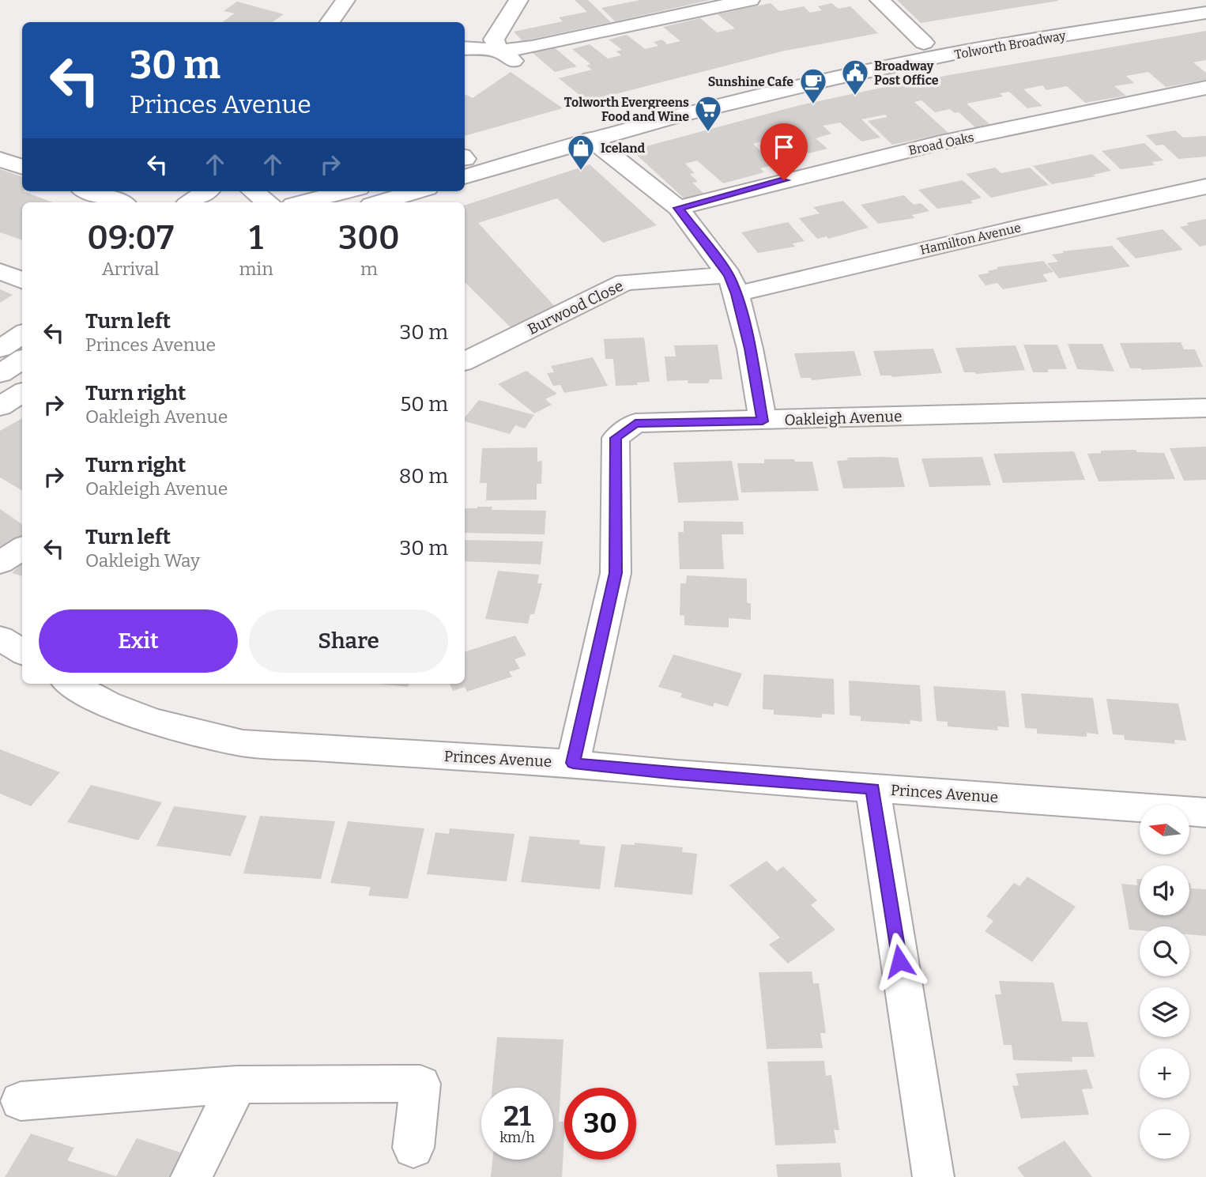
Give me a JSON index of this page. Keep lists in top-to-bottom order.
{
  "streets": {
    "street": [
      "Tolworth Broadway",
      "Broad Oaks",
      "Hamilton Avenue",
      "Burwood Close",
      "Oakleigh Avenue",
      "Princes Avenue"
    ]
  },
  "crossings": [
    ["Hamilton Avenue", "Burwood Close"],
    ["Oakleigh Avenue", "Princes Avenue"]
  ],
  "places": {
    "public building": ["Broadway Post Office"],
    "cafe": ["Sunshine Cafe"],
    "supermarket": ["Tolworth Evergreens Food and Wine"],
    "shop": ["Iceland"]
  },
  "north": "left",
  "page": {
    "turn": ["30 m", "Princes Avenue"],
    "eta": [
      "09:07",
      "Arrival",
      "1",
      "min",
      "300",
      "m"
    ],
    "list": [
      {
        "name": "Turn left",
        "note": "Princes Avenue",
        "value": "30 m"
      },
      {
        "name": "Turn right",
        "note": "Oakleigh Avenue",
        "value": "50 m"
      },
      {
        "name": "Turn right",
        "note": "Oakleigh Avenue",
        "value": "80 m"
      },
      {
        "name": "Turn left",
        "note": "Oakleigh Way",
        "value": "30 m"
      }
    ],
    "buttons": ["Exit", "Share"],
    "map_buttons": ["+", "−"],
    "speed": "21 km/h",
    "limit": "30"
  }
}
